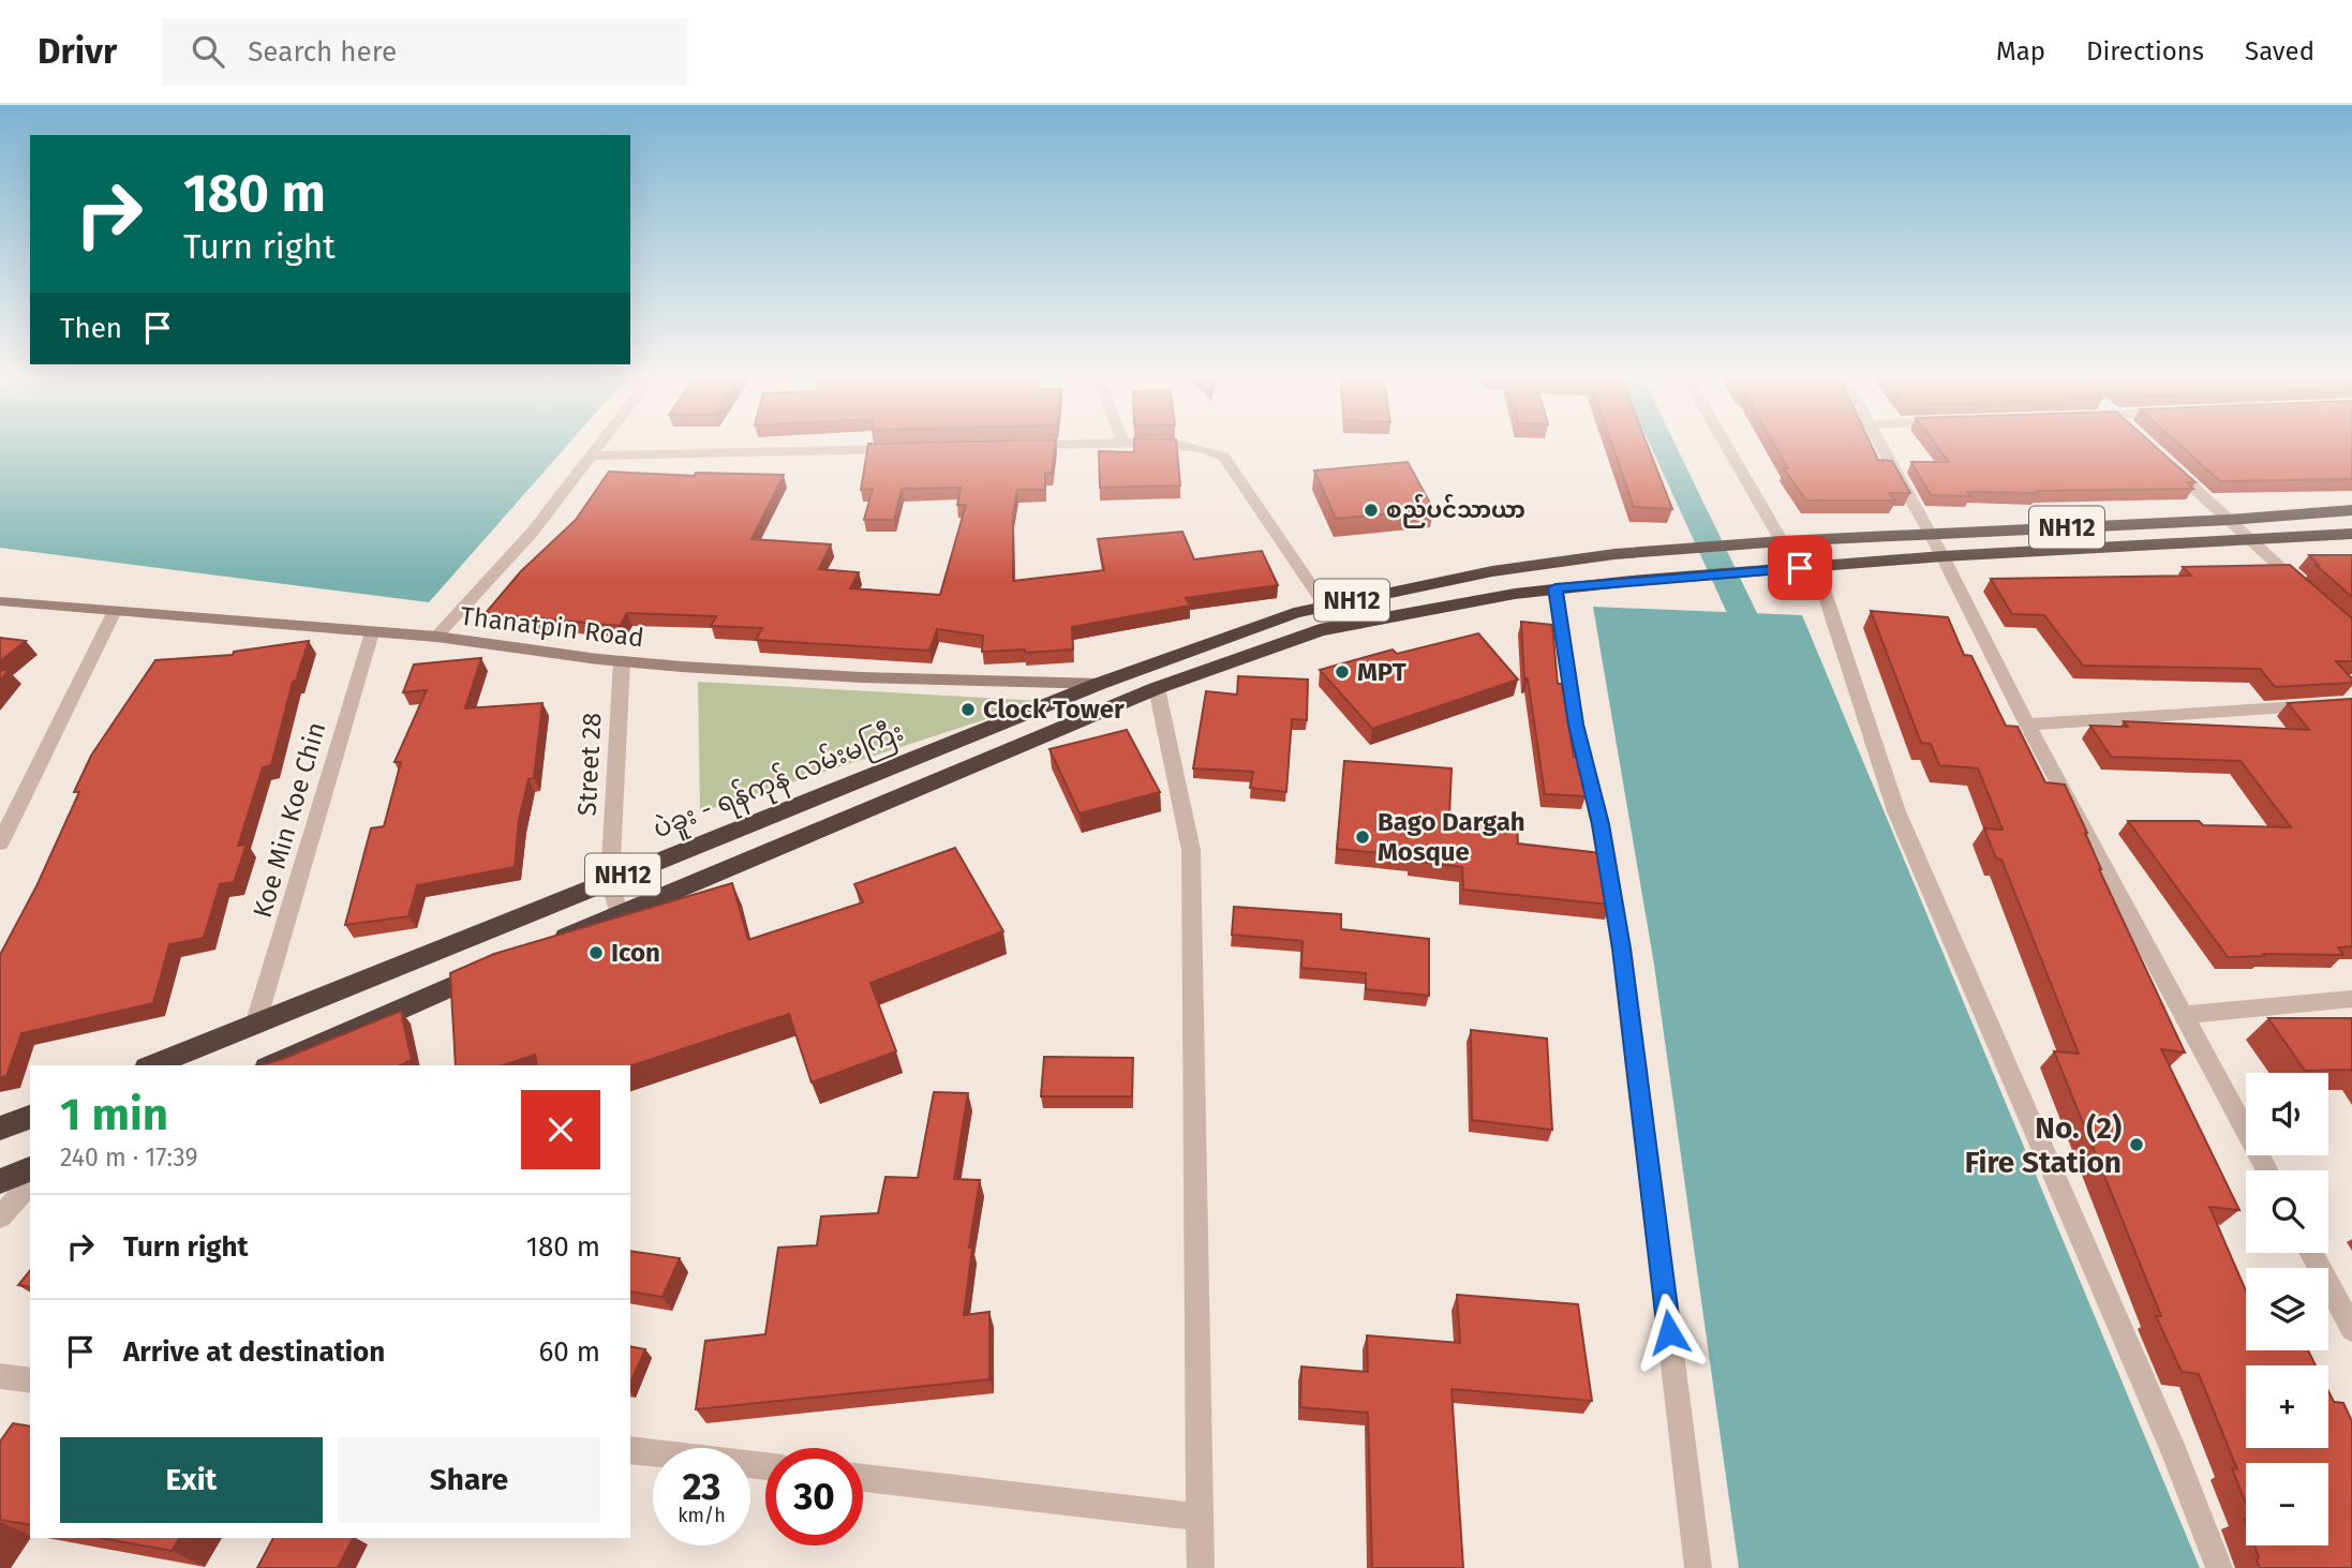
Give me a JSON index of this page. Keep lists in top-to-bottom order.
{
  "streets": {
    "highway": ["NH12", "ပဲခူး - ရန်ကုန် လမ်းမကြီး"],
    "main road": ["Thanatpin Road"],
    "street": ["Street 28", "Koe Min Koe Chin"]
  },
  "crossings": [
    ["NH12", "Thanatpin Road"],
    ["NH12", "Street 28"],
    ["NH12", "ပဲခူး - ရန်ကုန် လမ်းမကြီး"],
    ["Thanatpin Road", "Street 28"],
    ["Thanatpin Road", "ပဲခူး - ရန်ကုန် လမ်းမကြီး"],
    ["Thanatpin Road", "Koe Min Koe Chin"],
    ["Street 28", "ပဲခူး - ရန်ကုန် လမ်းမကြီး"],
    ["ပဲခူး - ရန်ကုန် လမ်းမကြီး", "Koe Min Koe Chin"]
  ],
  "places": [
    "စည်ပင်သာယာ",
    "MPT",
    "Clock Tower",
    "Bago Dargah Mosque",
    "Icon",
    "No. (2) Fire Station"
  ],
  "page": {
    "header": "Drivr",
    "search": "Search here",
    "nav": ["Map", "Directions", "Saved"],
    "turn": ["180 m", "Turn right"],
    "then": "Then",
    "heading": ["1 min", "240 m · 17:39"],
    "map_buttons": ["+", "−"],
    "list": [
      {
        "name": "Turn right",
        "value": "180 m"
      },
      {
        "name": "Arrive at destination",
        "value": "60 m"
      }
    ],
    "buttons": ["Exit", "Share"],
    "speed": "23 km/h",
    "limit": "30"
  }
}
